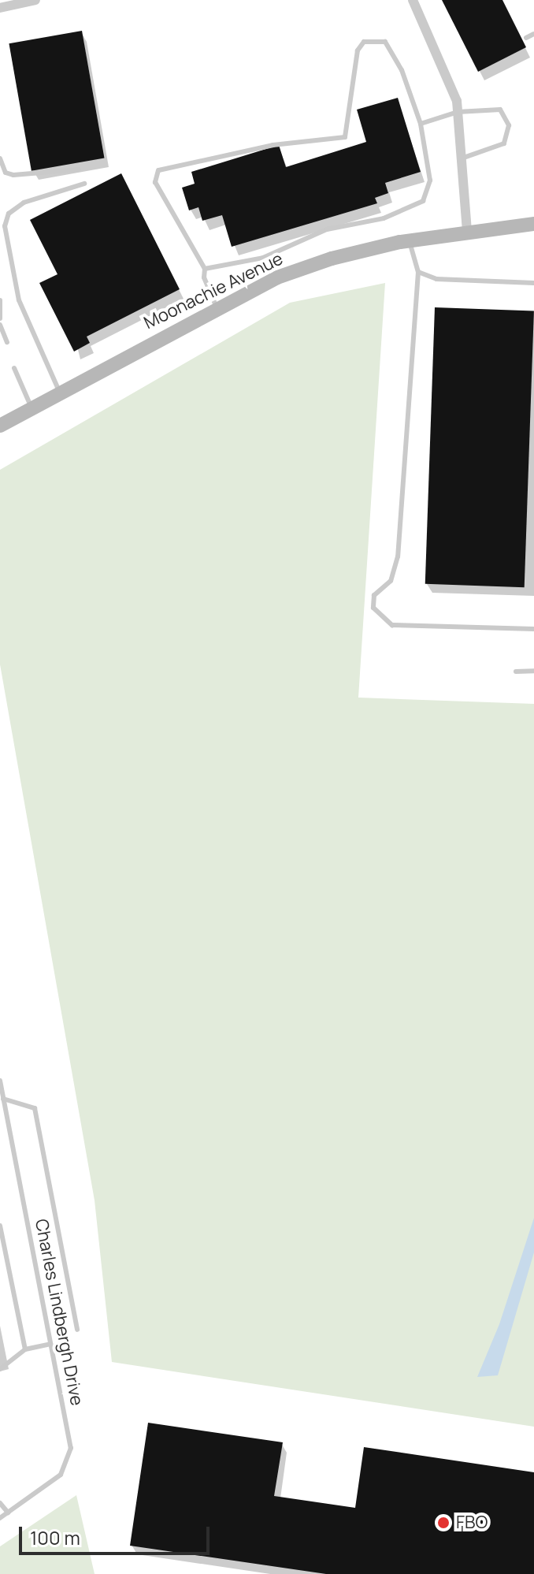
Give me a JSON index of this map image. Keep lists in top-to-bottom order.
{
  "streets": {
    "main road": ["Moonachie Avenue"],
    "lane": ["Charles Lindbergh Drive"]
  },
  "places": ["FBO"],
  "scale_bar": "100 m"
}
